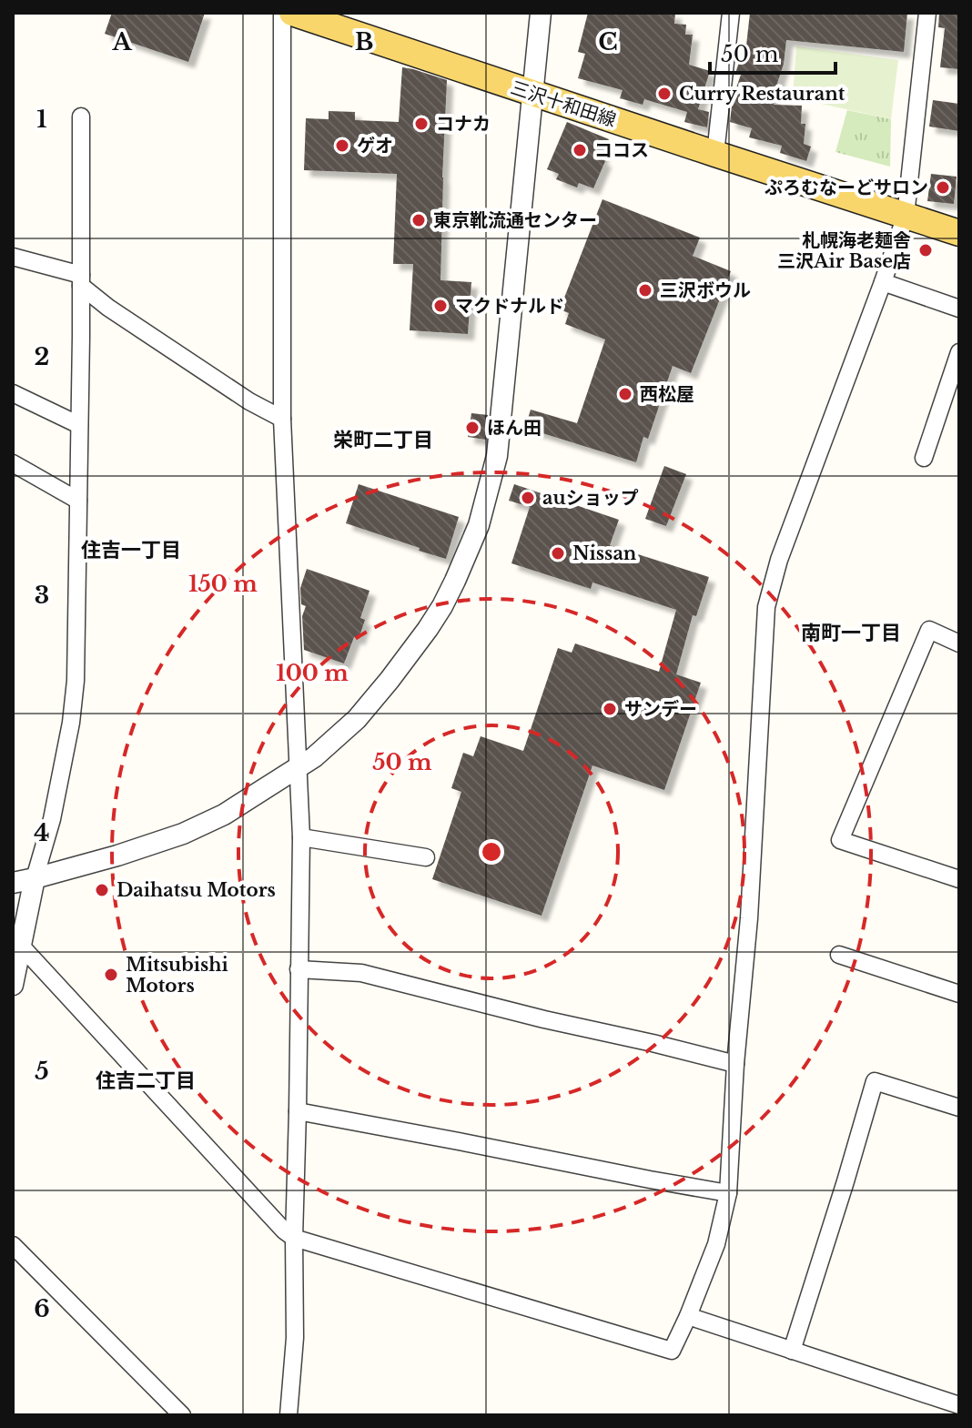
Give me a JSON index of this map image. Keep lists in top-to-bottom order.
{
  "streets": {
    "main road": ["三沢十和田線"]
  },
  "districts": [
    "栄町二丁目",
    "住吉一丁目",
    "南町一丁目",
    "住吉二丁目"
  ],
  "places": [
    "Curry Restaurant",
    "コナカ",
    "ゲオ",
    "ココス",
    "ぷろむなーどサロン",
    "東京靴流通センター",
    "札幌海老麺舎 三沢Air Base店",
    "三沢ボウル",
    "マクドナルド",
    "西松屋",
    "ほん田",
    "auショップ",
    "Nissan",
    "サンデー",
    "Daihatsu Motors",
    "Mitsubishi Motors"
  ],
  "scale_bar": "50 m",
  "grid": {
    "columns": ["A", "B", "C"],
    "rows": [
      "1",
      "2",
      "3",
      "4",
      "5",
      "6"
    ]
  },
  "rings": ["150 m", "100 m", "50 m"]
}
